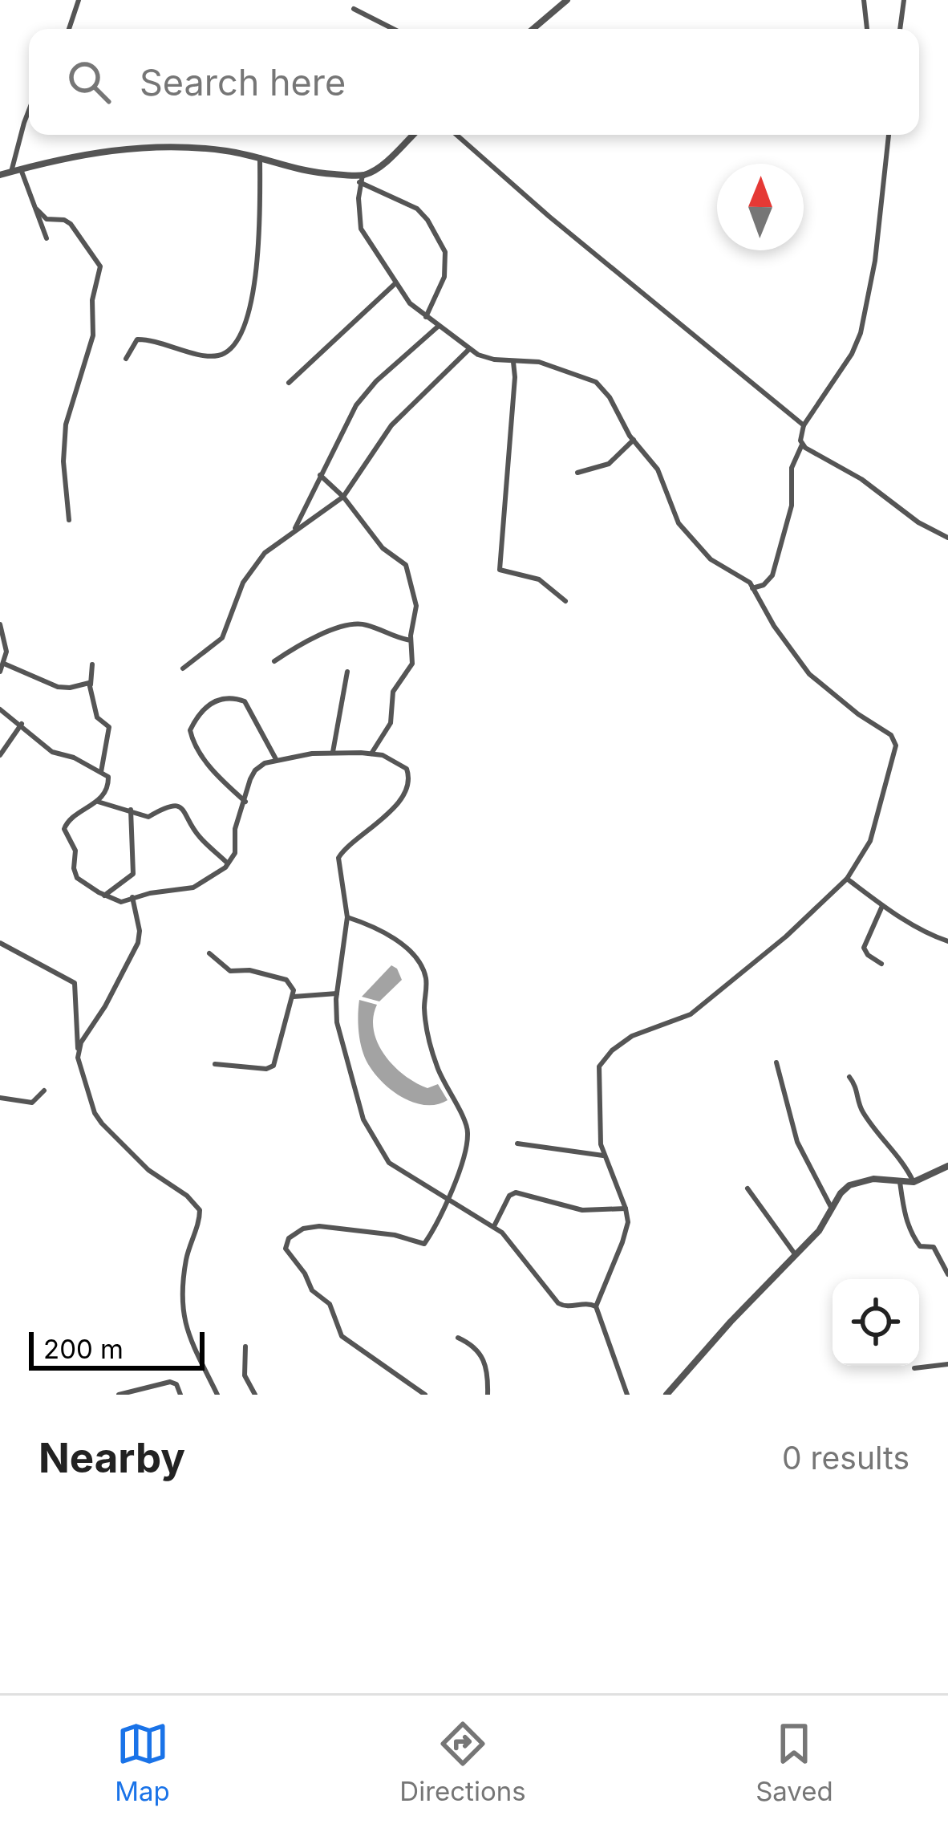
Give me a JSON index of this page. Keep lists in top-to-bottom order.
{
  "scale_bar": "200 m",
  "north": "top",
  "page": {
    "search": "Search here",
    "scale": "200 m",
    "heading": ["Nearby", "0 results"],
    "nav": ["Map", "Directions", "Saved"]
  }
}
